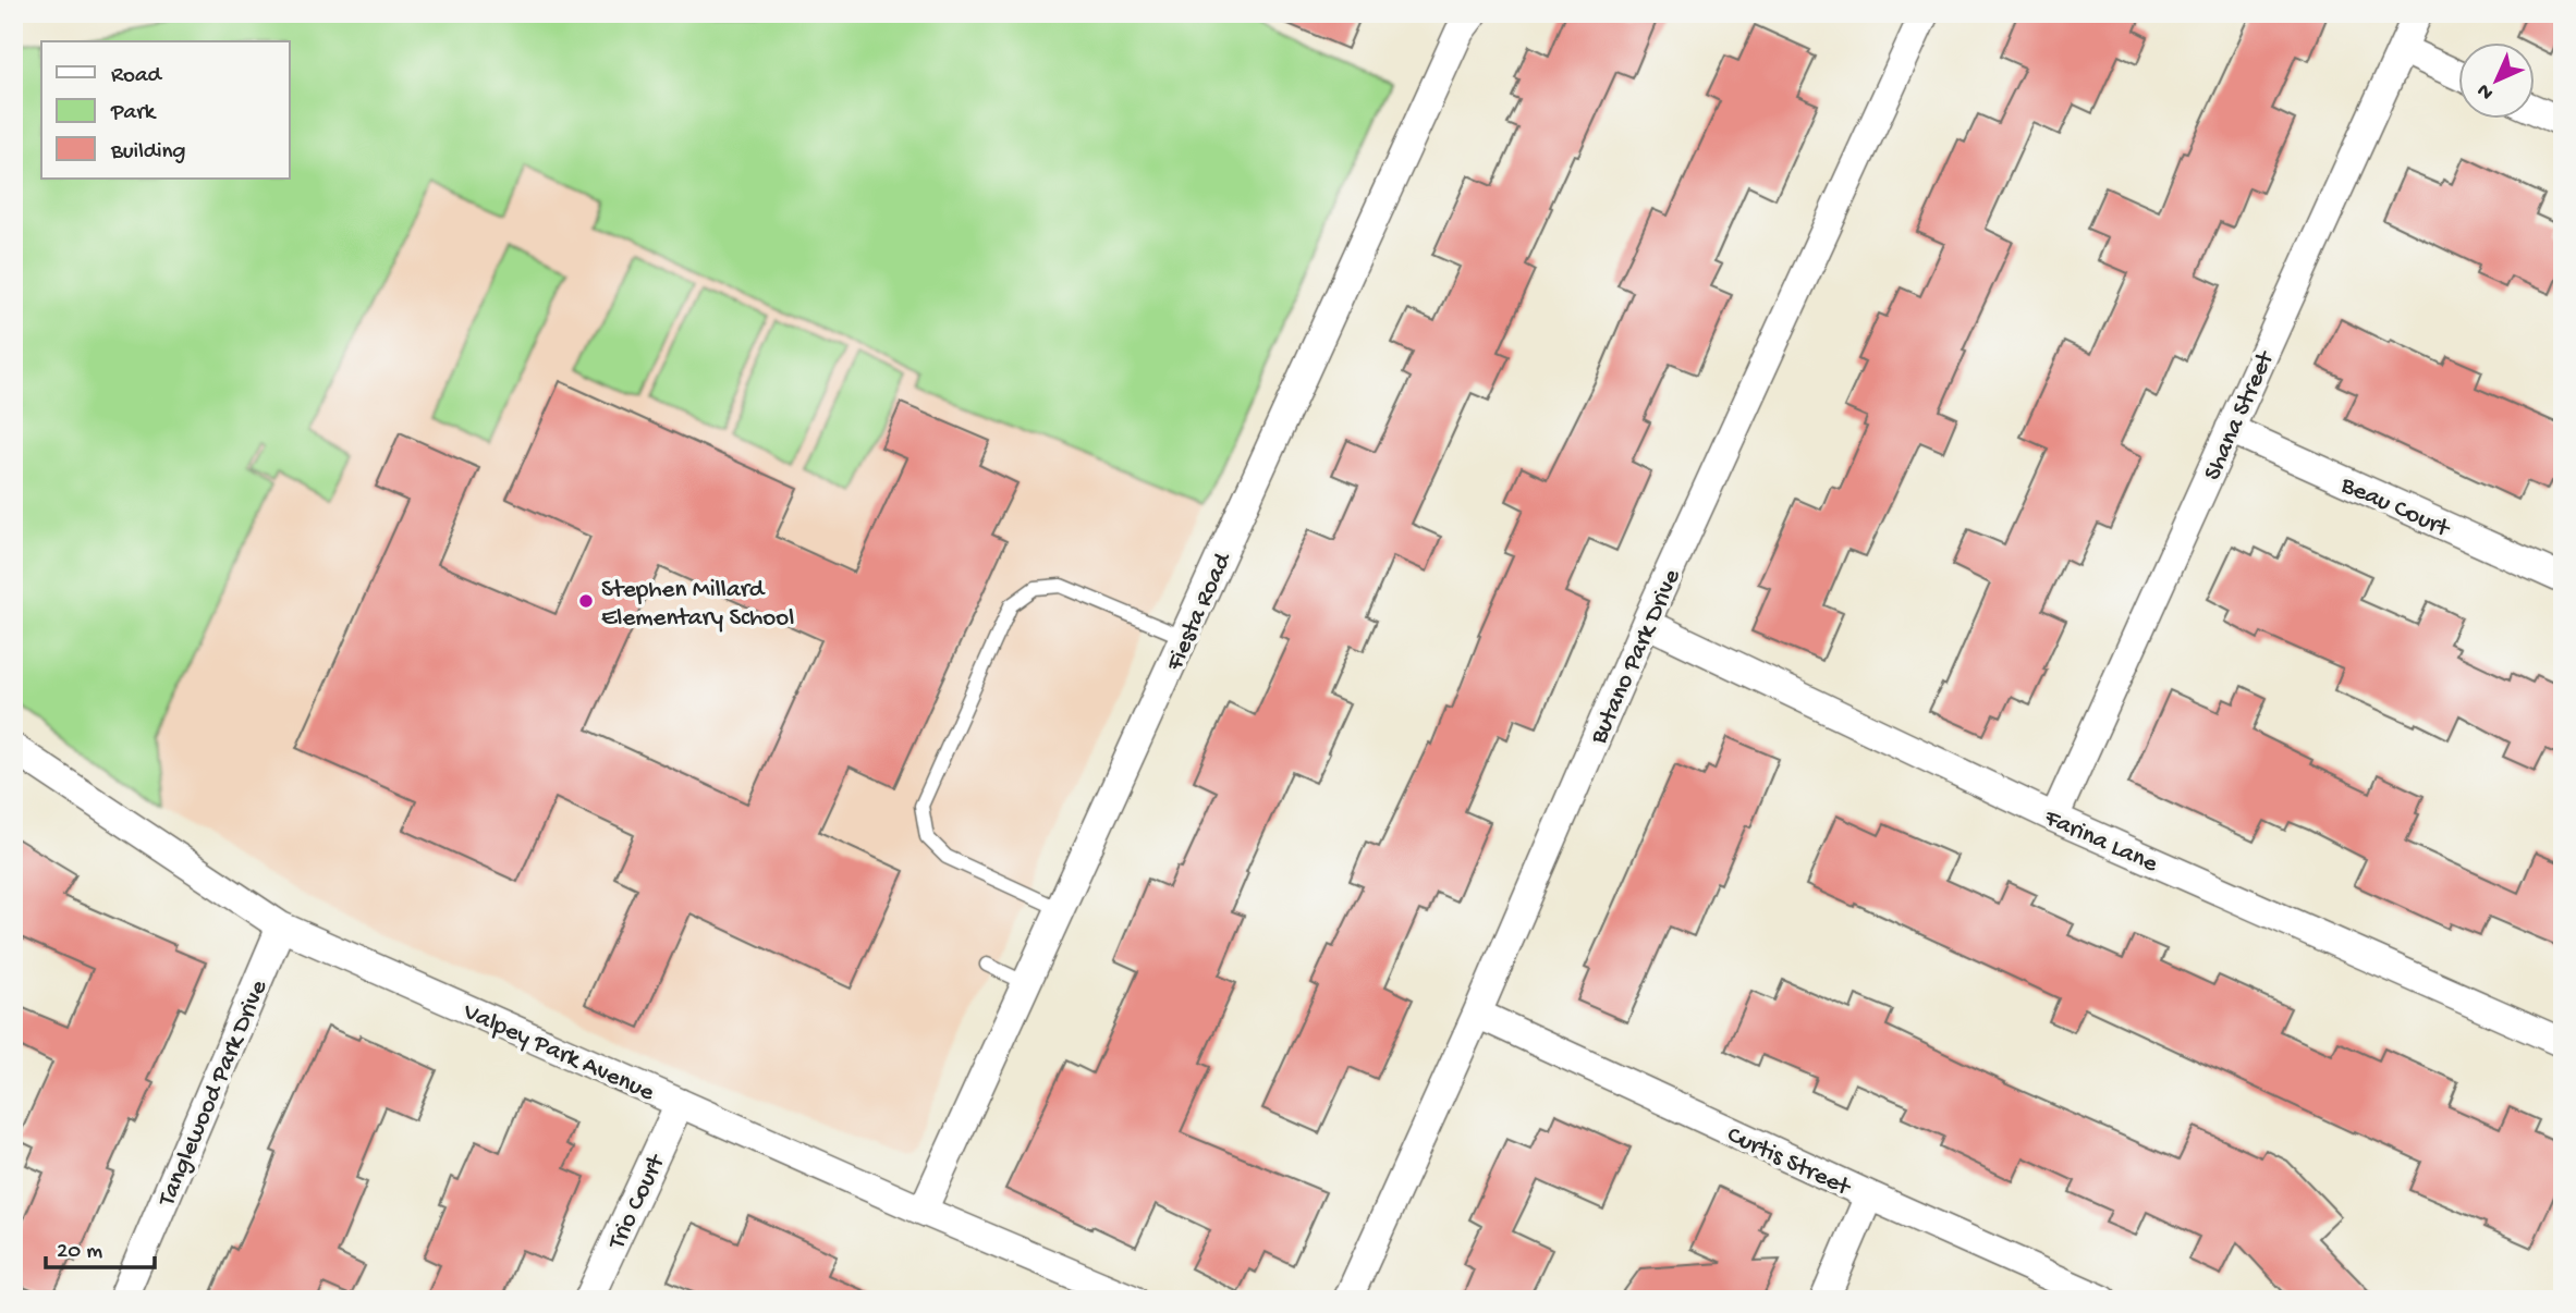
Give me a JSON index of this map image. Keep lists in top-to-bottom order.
{
  "streets": {
    "street": [
      "Shana Street",
      "Beau Court",
      "Fiesta Road",
      "Butano Park Drive",
      "Farina Lane",
      "Valpey Park Avenue",
      "Tanglewood Park Drive",
      "Curtis Street",
      "Trio Court"
    ]
  },
  "crossings": [
    ["Shana Street", "Beau Court"],
    ["Shana Street", "Farina Lane"],
    ["Fiesta Road", "Valpey Park Avenue"],
    ["Butano Park Drive", "Farina Lane"],
    ["Butano Park Drive", "Curtis Street"],
    ["Valpey Park Avenue", "Tanglewood Park Drive"],
    ["Valpey Park Avenue", "Trio Court"]
  ],
  "places": ["Stephen Millard Elementary School"],
  "legend": ["Road", "Park", "Building"],
  "scale_bar": "20 m",
  "north": "bottom left"
}
